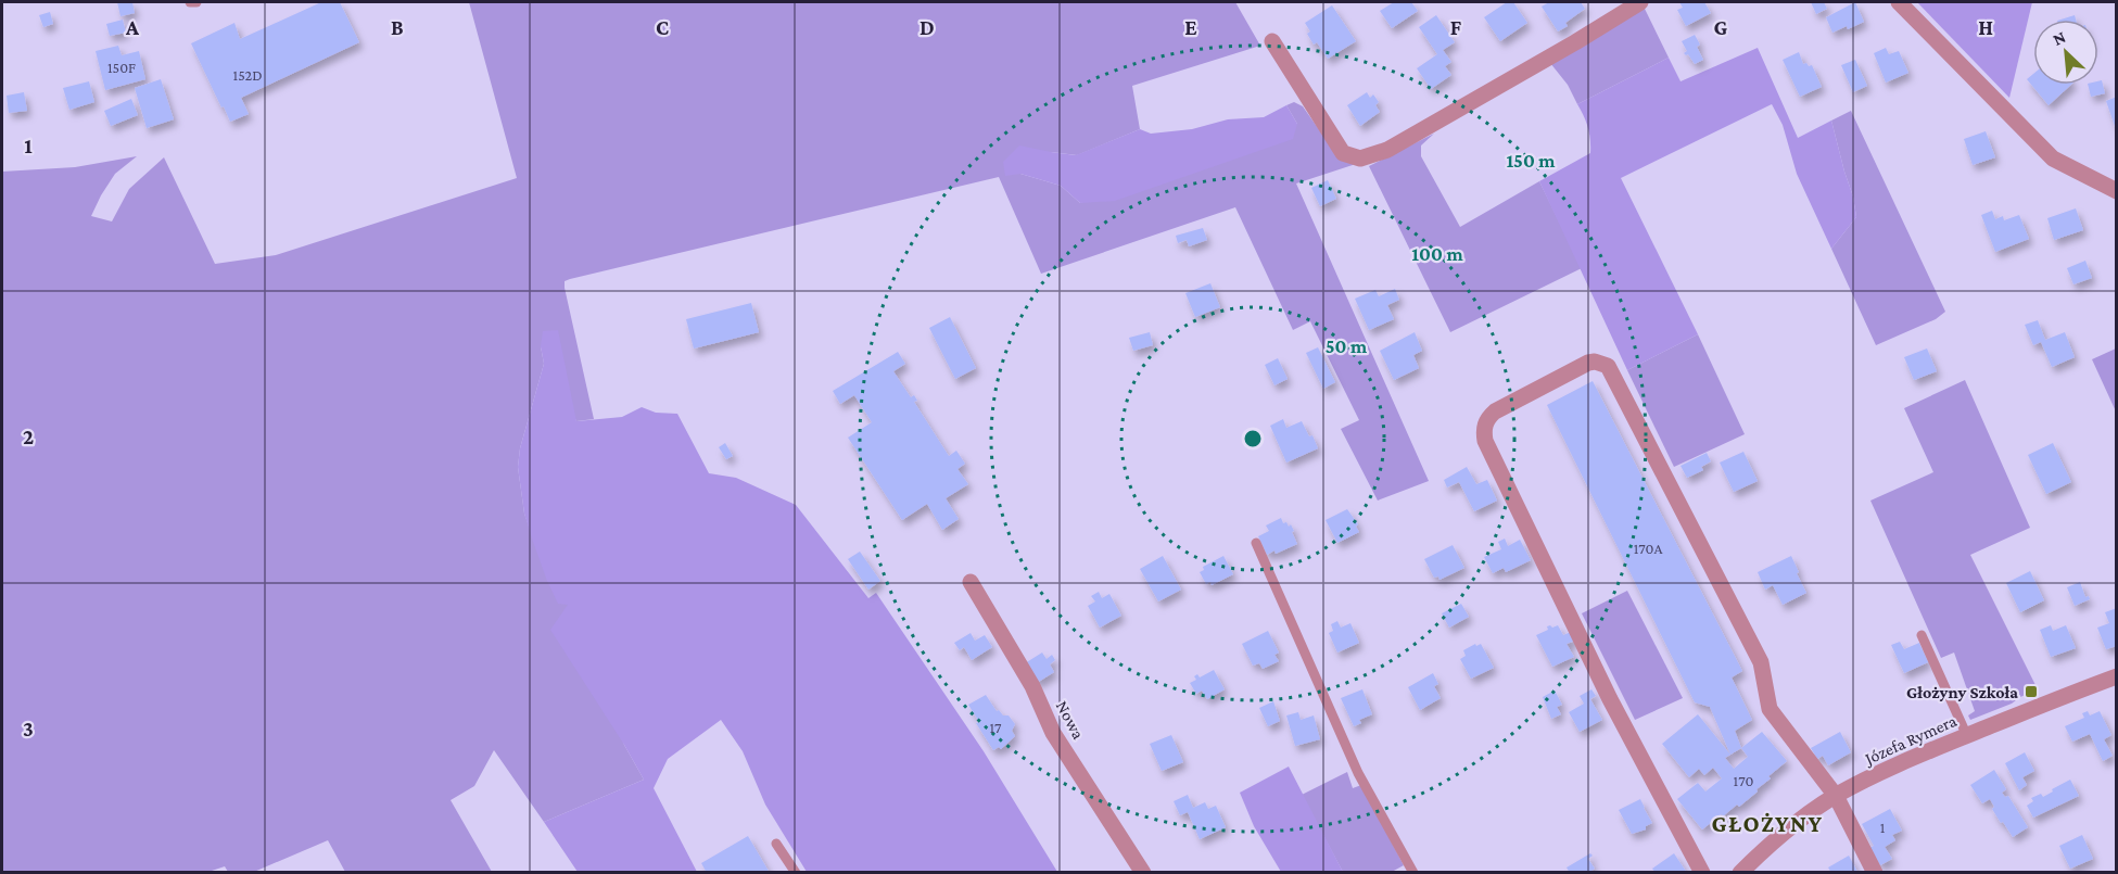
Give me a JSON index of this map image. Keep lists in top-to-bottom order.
{
  "streets": {
    "street": ["Nowa", "Józefa Rymera"]
  },
  "districts": ["GŁOŻYNY"],
  "places": {
    "transit": ["Głożyny Szkoła"]
  },
  "house_numbers": [
    "150F",
    "152D",
    "170A",
    "17",
    "170",
    "1"
  ],
  "north": "top left",
  "grid": {
    "columns": [
      "A",
      "B",
      "C",
      "D",
      "E",
      "F",
      "G",
      "H"
    ],
    "rows": ["1", "2", "3"]
  },
  "rings": ["150 m", "100 m", "50 m"]
}
